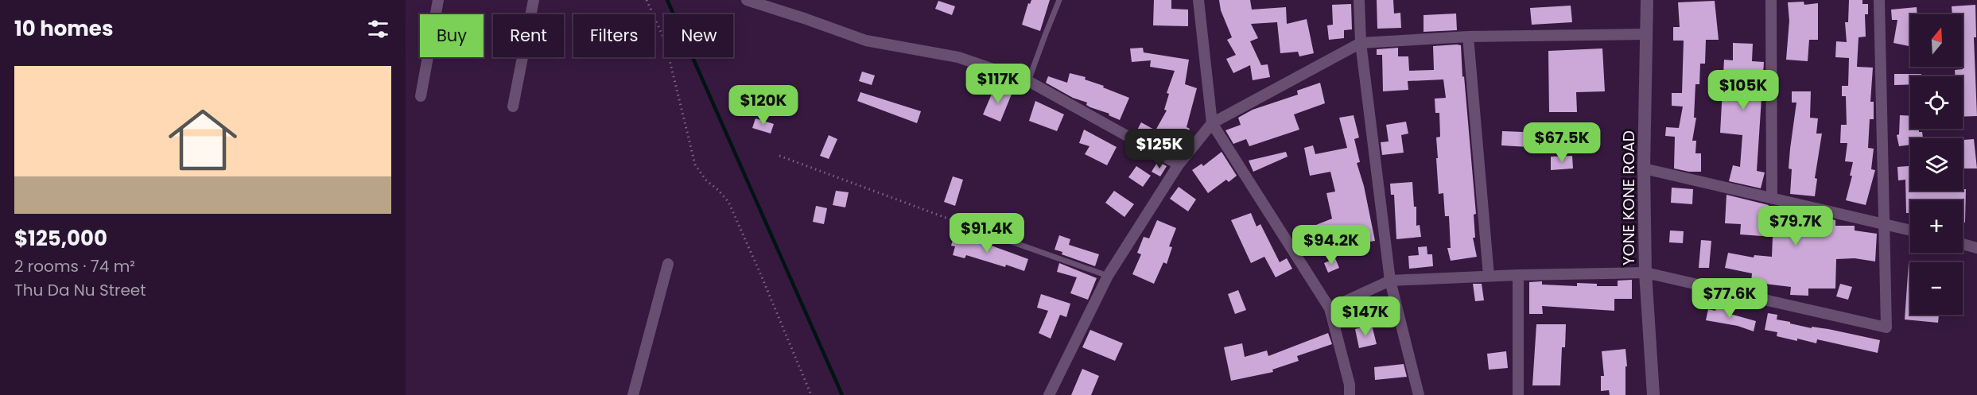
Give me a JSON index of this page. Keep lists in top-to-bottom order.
{
  "streets": {
    "street": ["YONE KONE ROAD"]
  },
  "north": "top",
  "page": {
    "heading": "10 homes",
    "map_buttons": ["+", "−"],
    "chip": [
      "Buy",
      "Rent",
      "Filters",
      "New"
    ],
    "list": [
      {
        "name": "$125,000",
        "note": "2 rooms · 74 m² · Thu Da Nu Street"
      }
    ],
    "price": [
      "$117K",
      "$105K",
      "$120K",
      "$67.5K",
      "$125K",
      "$79.7K",
      "$91.4K",
      "$94.2K",
      "$77.6K",
      "$147K"
    ]
  }
}
